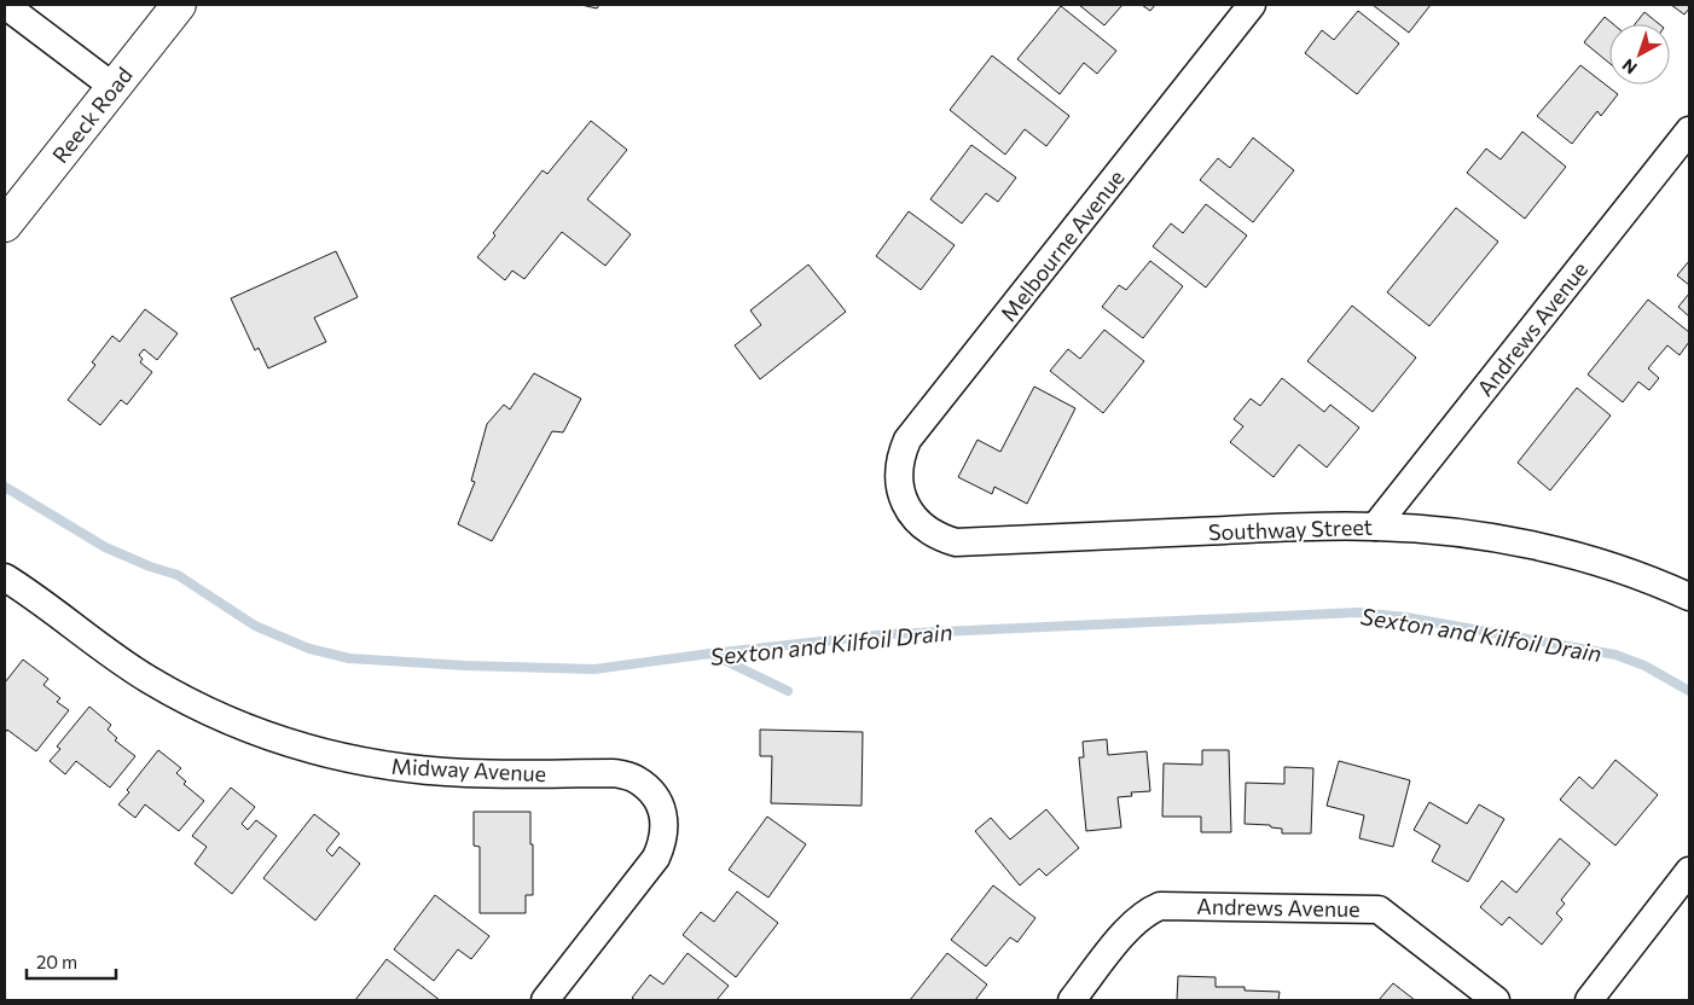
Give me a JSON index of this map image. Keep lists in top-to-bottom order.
{
  "streets": {
    "street": [
      "Reeck Road",
      "Melbourne Avenue",
      "Andrews Avenue",
      "Southway Street",
      "Midway Avenue"
    ]
  },
  "crossings": [
    ["Melbourne Avenue", "Southway Street"],
    ["Andrews Avenue", "Southway Street"]
  ],
  "water": ["Sexton and Kilfoil Drain"],
  "scale_bar": "20 m",
  "north": "bottom left"
}
